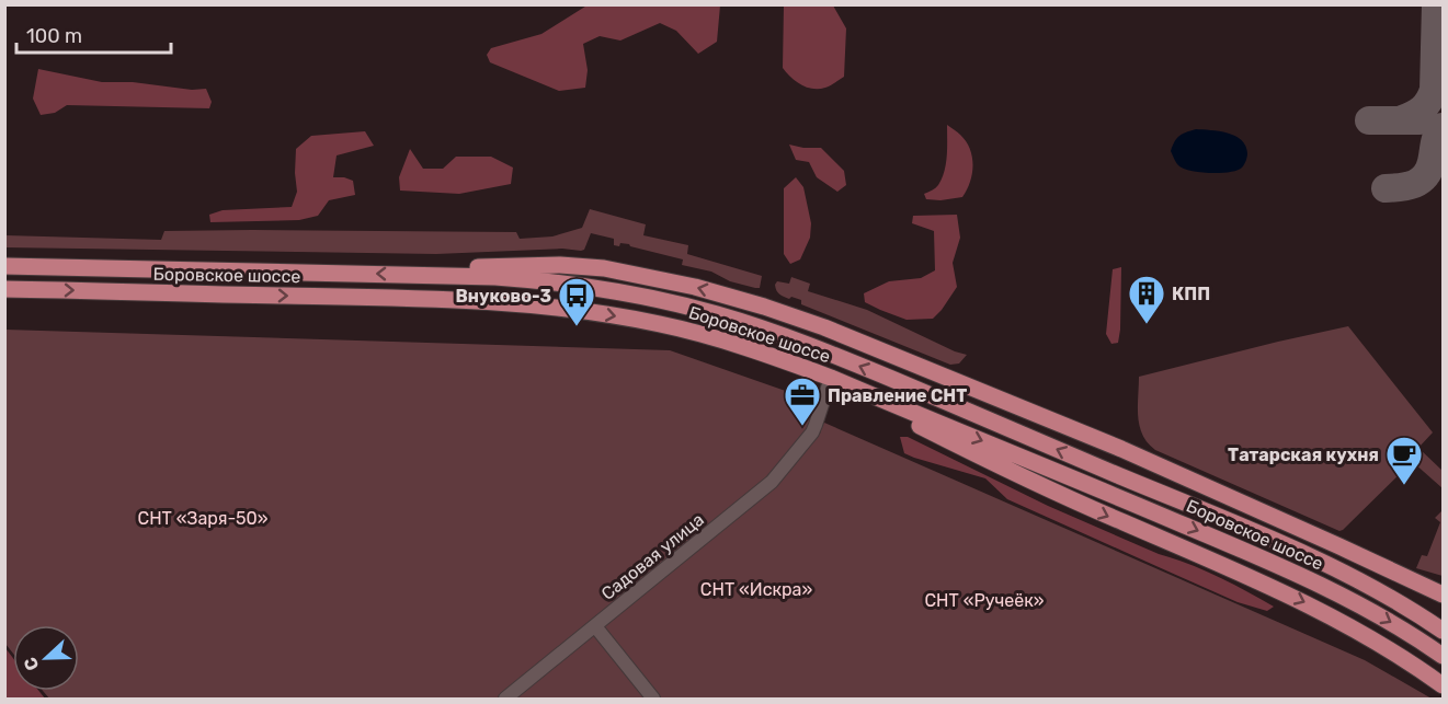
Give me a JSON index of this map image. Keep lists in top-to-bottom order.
{
  "streets": {
    "main road": ["Боровское шоссе"],
    "street": ["Садовая улица"]
  },
  "crossings": [
    ["Боровское шоссе", "Садовая улица"]
  ],
  "parks": ["СНТ «Заря-50»", "СНТ «Искра»", "СНТ «Ручеёк»"],
  "places": {
    "building": ["КПП"],
    "bus stop": ["Внуково-3"],
    "office": ["Правление СНТ"],
    "cafe": ["Татарская кухня"]
  },
  "scale_bar": "100 m",
  "north": "left"
}
